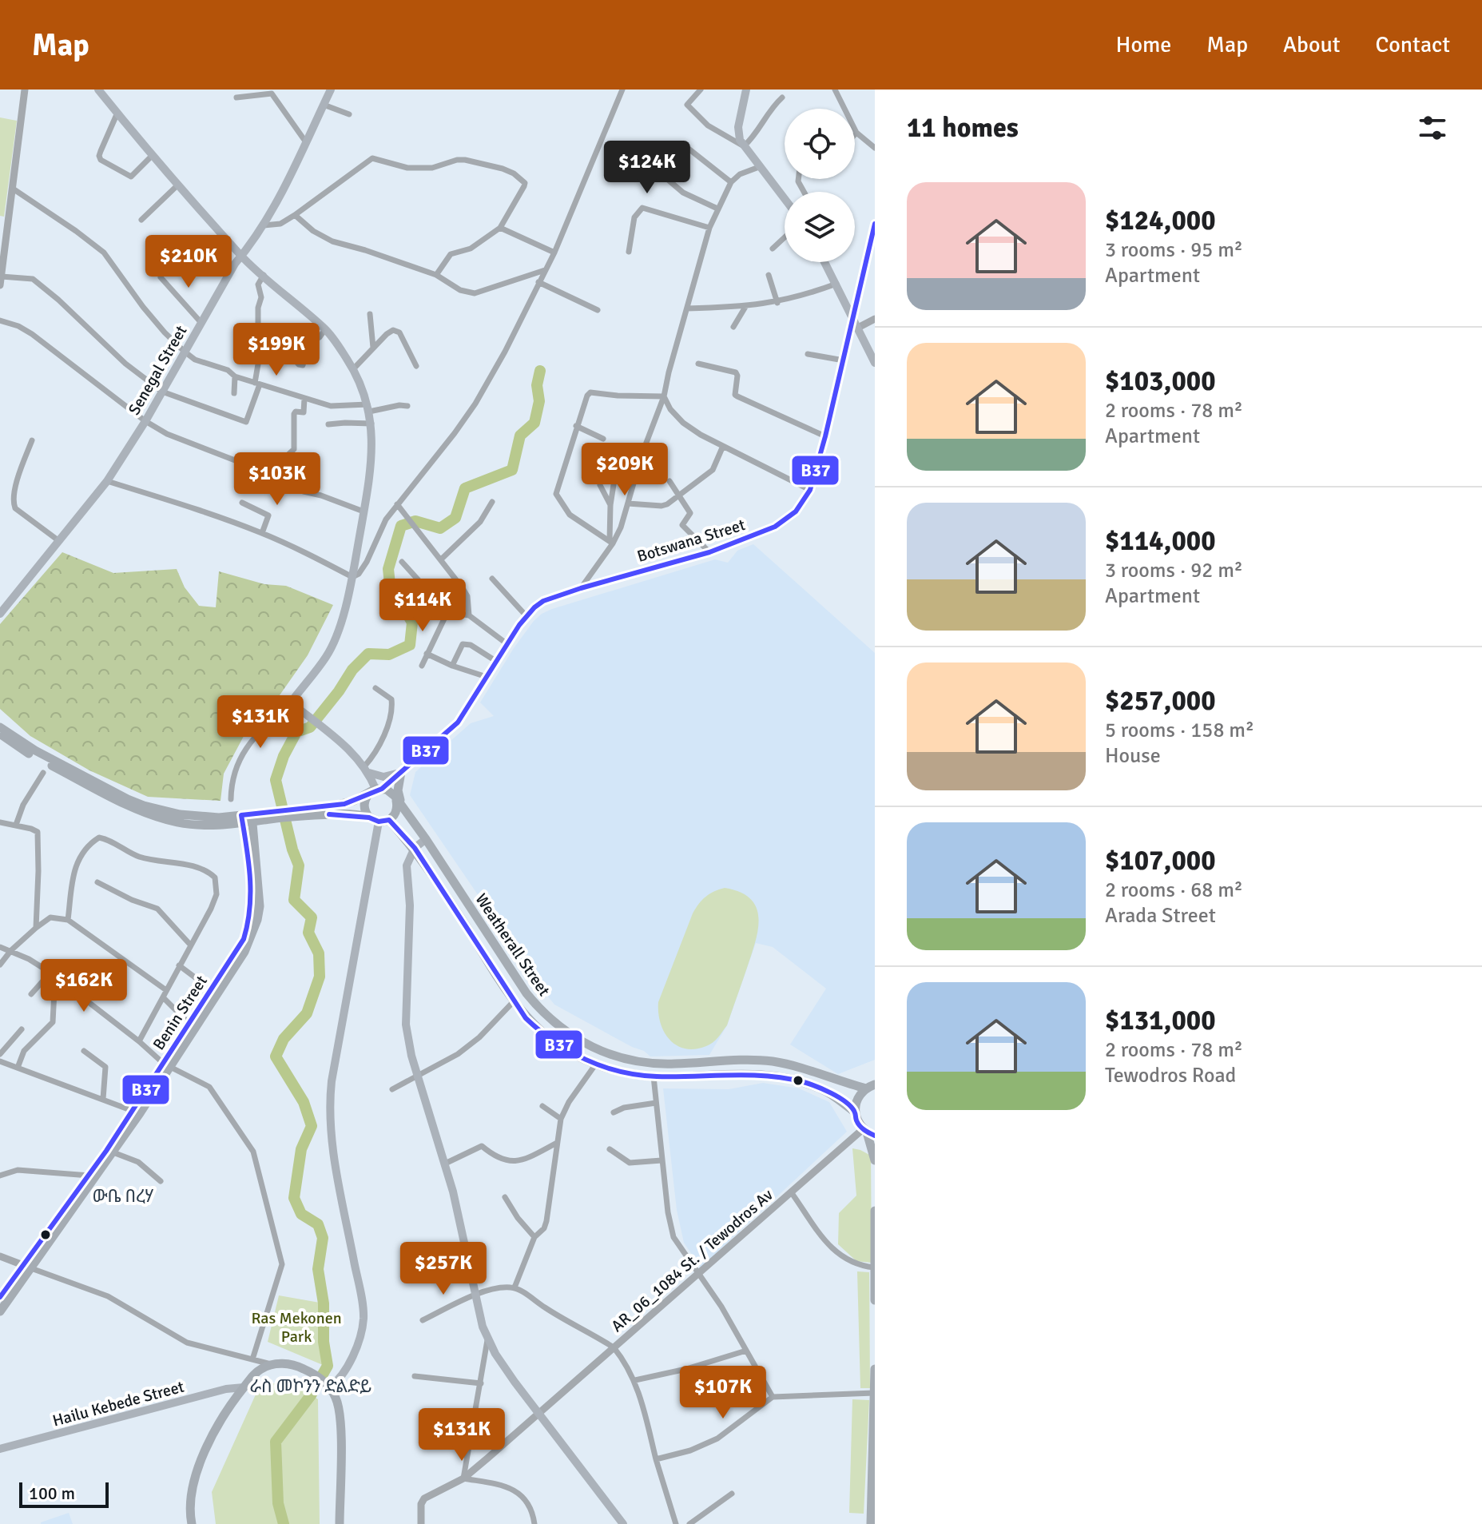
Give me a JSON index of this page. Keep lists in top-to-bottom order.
{
  "streets": {
    "main road": [
      "Senegal Street",
      "Botswana Street",
      "Weatherall Street",
      "Benin Street",
      "Hailu Kebede Street"
    ],
    "street": ["AR_06_1084 St. / Tewodros Av"]
  },
  "crossings": [
    ["Botswana Street", "Weatherall Street"]
  ],
  "districts": ["ውቤ በረሃ", "ራስ መኮንን ድልድይ"],
  "parks": ["Ras Mekonen Park"],
  "lines": ["transit line B37"],
  "scale_bar": "100 m",
  "page": {
    "header": "Map",
    "nav": [
      "Home",
      "Map",
      "About",
      "Contact"
    ],
    "heading": "11 homes",
    "price": [
      "$124K",
      "$210K",
      "$199K",
      "$209K",
      "$103K",
      "$114K",
      "$131K",
      "$162K",
      "$257K",
      "$107K",
      "$131K"
    ],
    "list": [
      {
        "name": "$124,000",
        "note": "3 rooms · 95 m² · Apartment"
      },
      {
        "name": "$103,000",
        "note": "2 rooms · 78 m² · Apartment"
      },
      {
        "name": "$114,000",
        "note": "3 rooms · 92 m² · Apartment"
      },
      {
        "name": "$257,000",
        "note": "5 rooms · 158 m² · House"
      },
      {
        "name": "$107,000",
        "note": "2 rooms · 68 m² · Arada Street"
      },
      {
        "name": "$131,000",
        "note": "2 rooms · 78 m² · Tewodros Road"
      }
    ],
    "scale": "100 m"
  }
}
